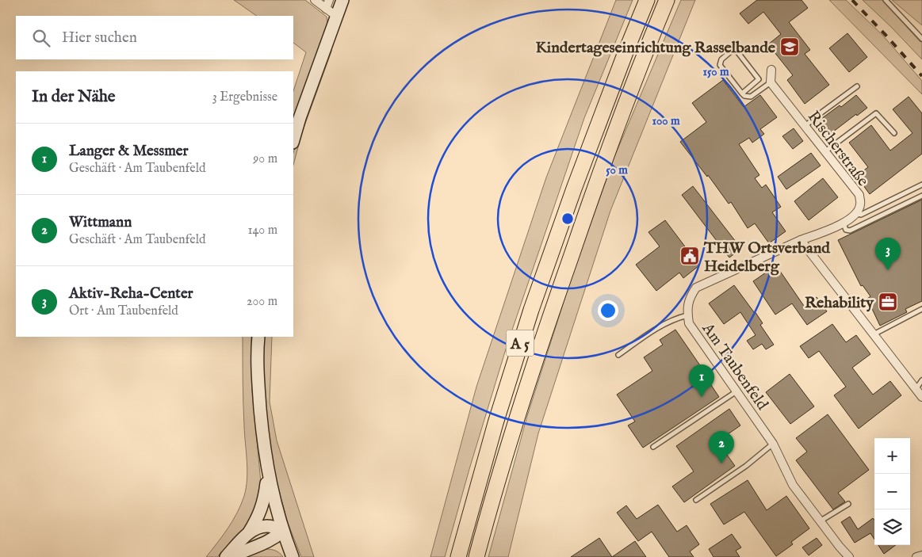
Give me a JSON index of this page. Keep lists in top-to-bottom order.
{
  "streets": {
    "highway": ["A 5"],
    "street": ["Rischerstraße", "Am Taubenfeld"]
  },
  "places": {
    "school or university": ["Kindertageseinrichtung Rasselbande"],
    "public building": ["THW Ortsverband Heidelberg"],
    "office": ["Rehability"]
  },
  "page": {
    "search": "Hier suchen",
    "heading": ["In der Nähe", "3 Ergebnisse"],
    "list": [
      {
        "mark": "1",
        "name": "Langer & Messmer",
        "note": "Geschäft · Am Taubenfeld",
        "value": "90 m"
      },
      {
        "mark": "2",
        "name": "Wittmann",
        "note": "Geschäft · Am Taubenfeld",
        "value": "140 m"
      },
      {
        "mark": "3",
        "name": "Aktiv-Reha-Center",
        "note": "Ort · Am Taubenfeld",
        "value": "200 m"
      }
    ],
    "pins": ["3", "1", "2"],
    "map_buttons": ["+", "−"]
  },
  "rings": ["150 m", "100 m", "50 m"]
}
